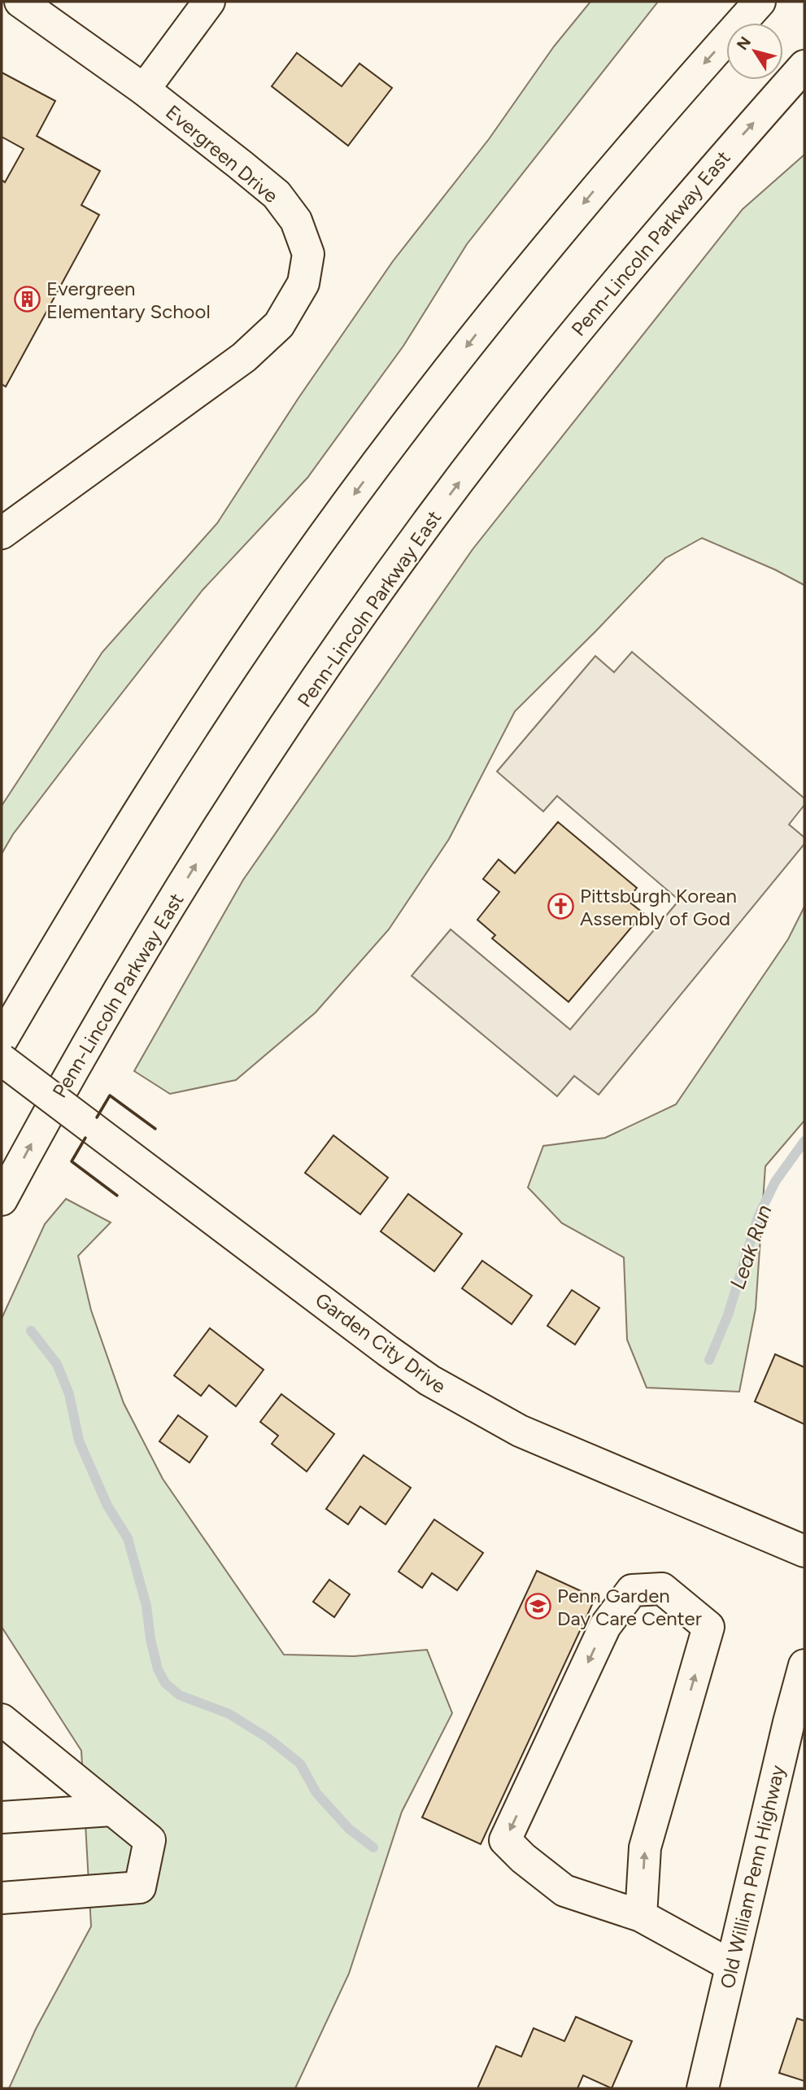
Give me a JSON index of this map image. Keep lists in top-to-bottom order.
{
  "streets": {
    "main road": [
      "Evergreen Drive",
      "Penn-Lincoln Parkway East",
      "Garden City Drive",
      "Old William Penn Highway"
    ]
  },
  "water": ["Leak Run"],
  "places": {
    "building": ["Evergreen Elementary School"],
    "church": ["Pittsburgh Korean Assembly of God"],
    "school or university": ["Penn Garden Day Care Center"]
  },
  "north": "top left"
}
